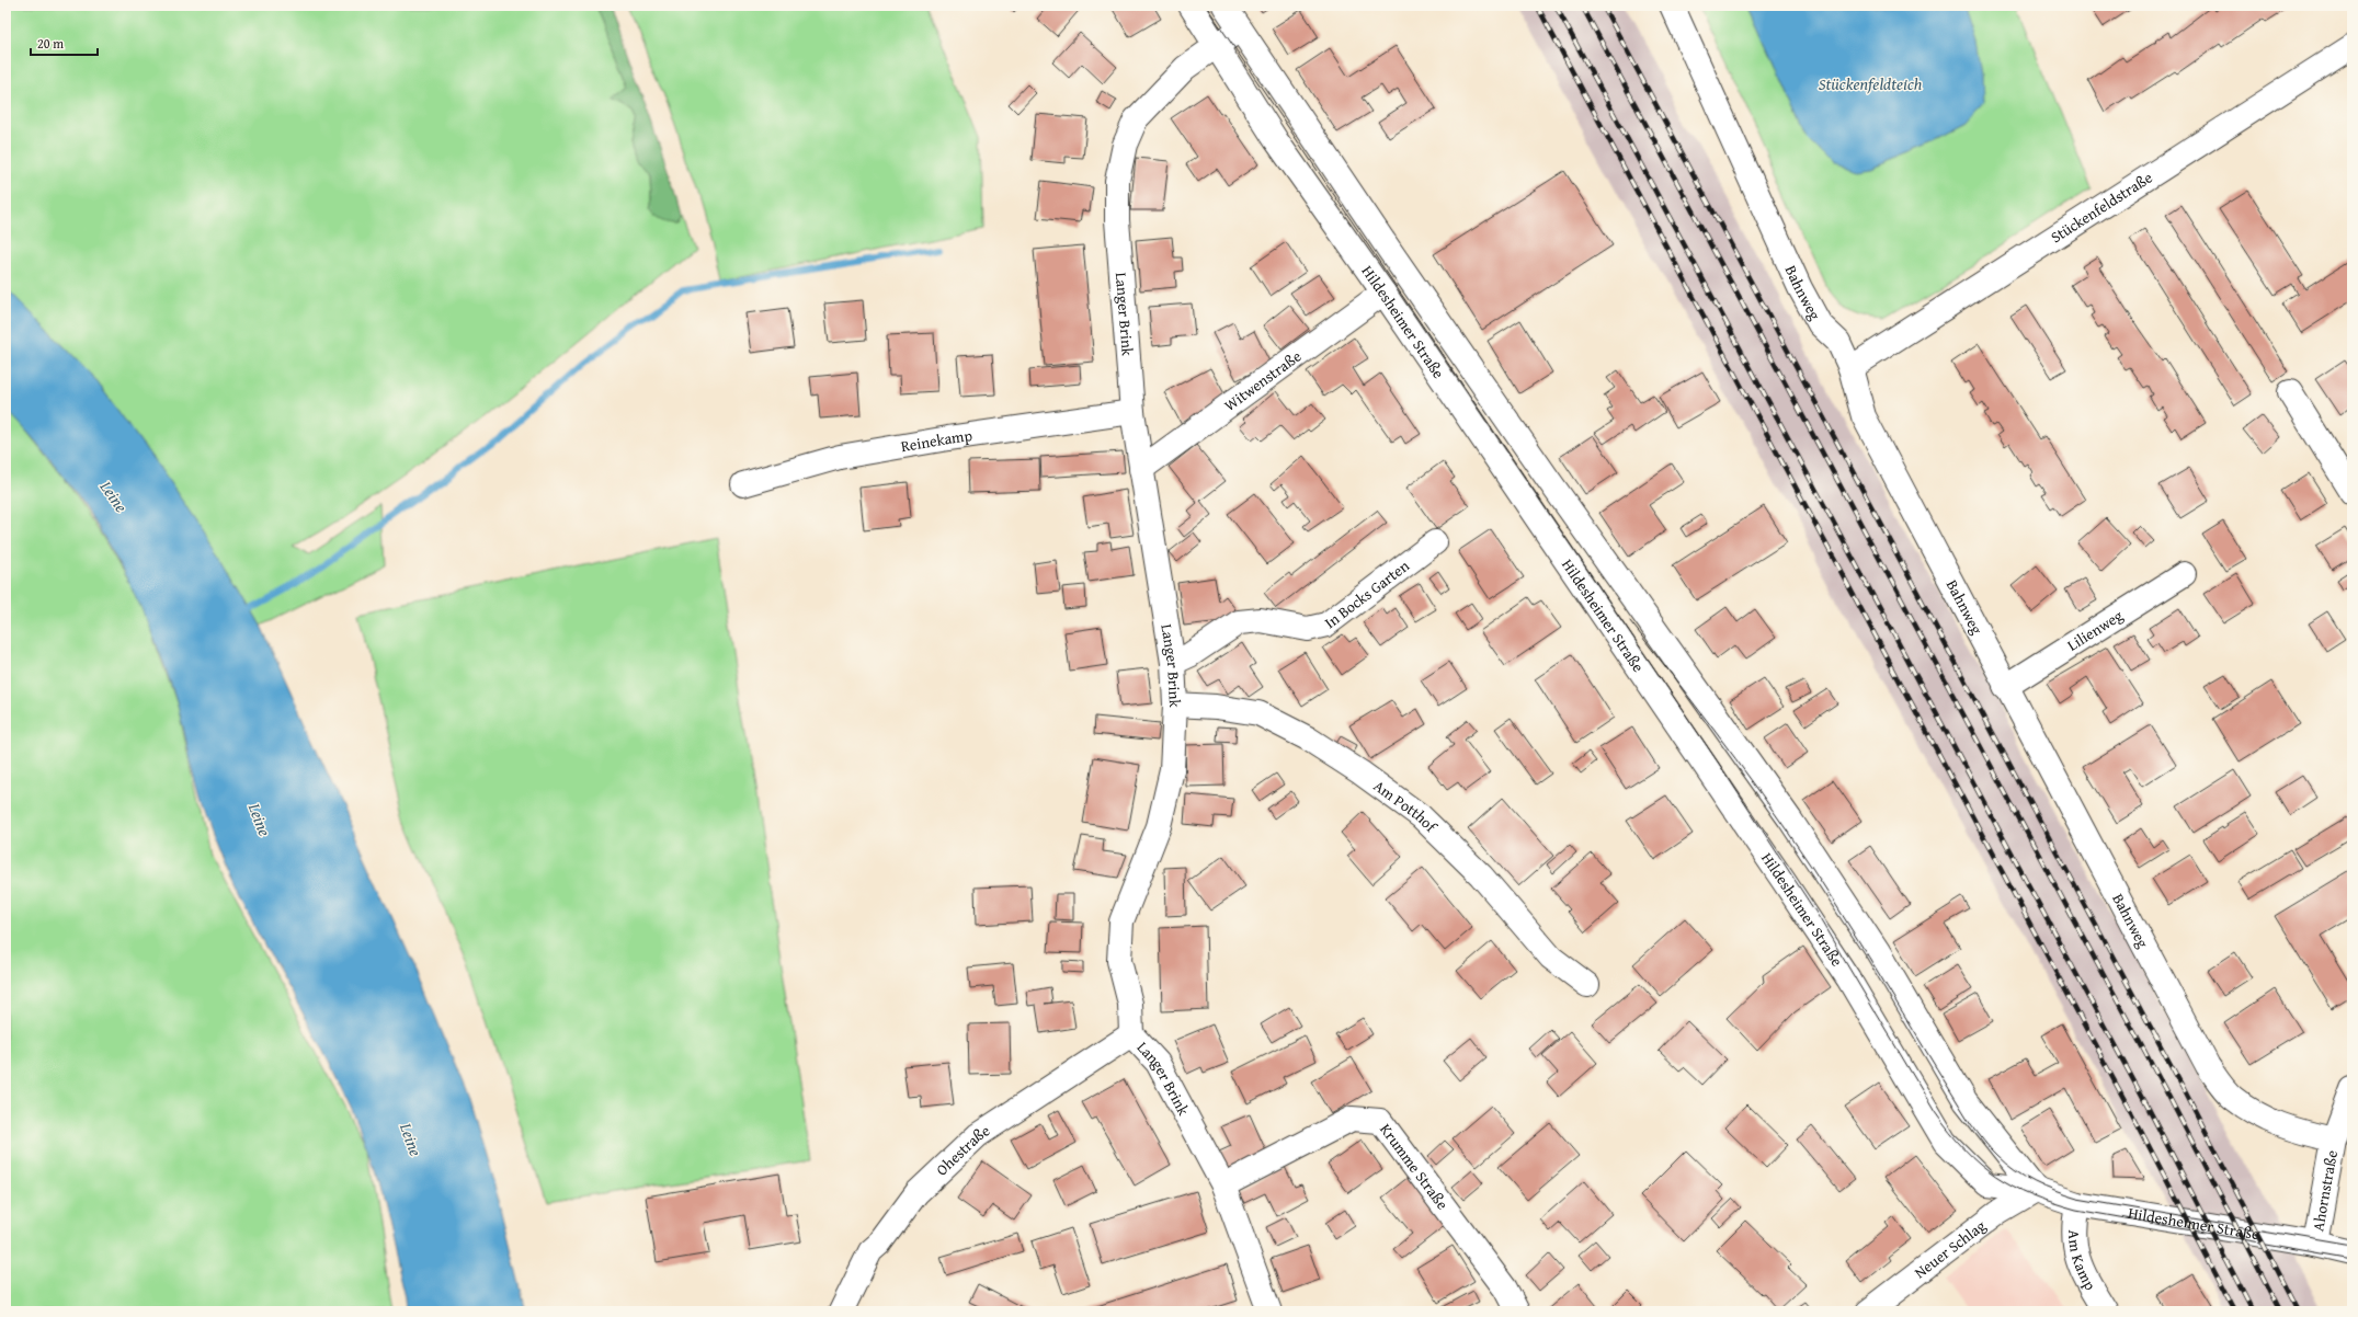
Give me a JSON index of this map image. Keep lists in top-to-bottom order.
{
  "streets": {
    "street": [
      "Stückenfeldstraße",
      "Bahnweg",
      "Langer Brink",
      "Hildesheimer Straße",
      "Witwenstraße",
      "Reinekamp",
      "In Bocks Garten",
      "Lilienweg",
      "Am Potthof",
      "Ohestraße",
      "Krumme Straße",
      "Ahornstraße",
      "Neuer Schlag",
      "Am Kamp"
    ]
  },
  "crossings": [
    ["Stückenfeldstraße", "Bahnweg"],
    ["Bahnweg", "Lilienweg"],
    ["Bahnweg", "Ahornstraße"],
    ["Langer Brink", "Hildesheimer Straße"],
    ["Langer Brink", "Witwenstraße"],
    ["Langer Brink", "Reinekamp"],
    ["Langer Brink", "In Bocks Garten"],
    ["Langer Brink", "Am Potthof"],
    ["Langer Brink", "Ohestraße"],
    ["Langer Brink", "Krumme Straße"],
    ["Hildesheimer Straße", "Witwenstraße"],
    ["Hildesheimer Straße", "Ahornstraße"],
    ["Hildesheimer Straße", "Neuer Schlag"],
    ["Hildesheimer Straße", "Am Kamp"]
  ],
  "water": ["Stückenfeldteich", "Leine"],
  "scale_bar": "20 m"
}
